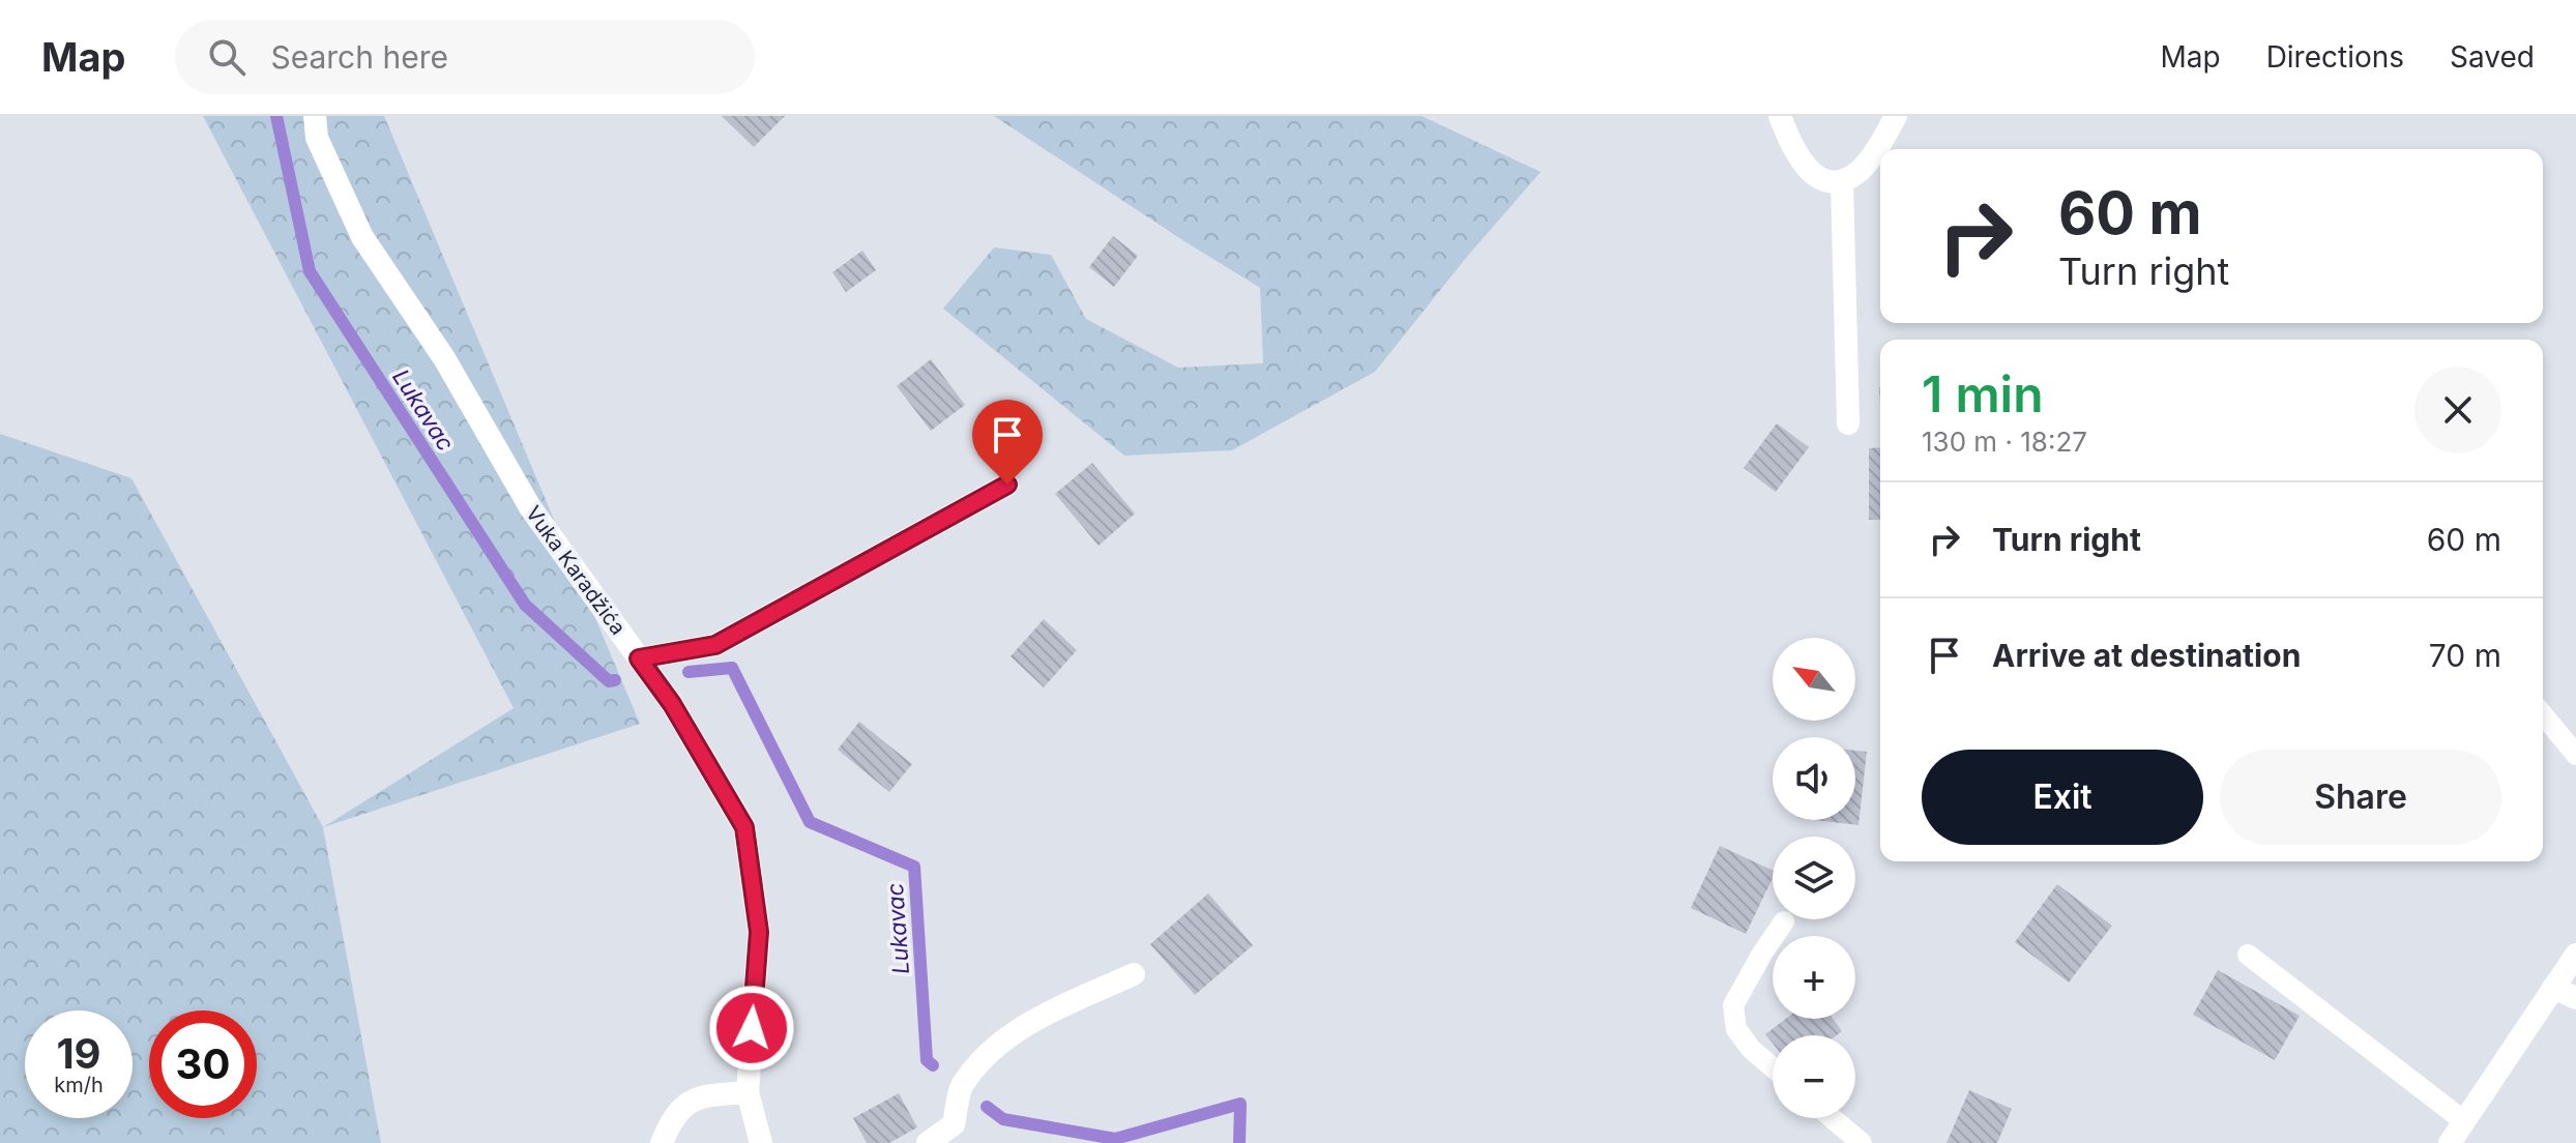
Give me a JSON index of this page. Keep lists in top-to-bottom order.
{
  "streets": {
    "street": ["Vuka Karadžića"]
  },
  "water": ["Lukavac"],
  "north": "top left",
  "page": {
    "header": "Map",
    "search": "Search here",
    "nav": ["Map", "Directions", "Saved"],
    "turn": ["60 m", "Turn right"],
    "heading": ["1 min", "130 m · 18:27"],
    "list": [
      {
        "name": "Turn right",
        "value": "60 m"
      },
      {
        "name": "Arrive at destination",
        "value": "70 m"
      }
    ],
    "map_buttons": ["+", "−"],
    "buttons": ["Exit", "Share"],
    "speed": "19 km/h",
    "limit": "30"
  }
}
